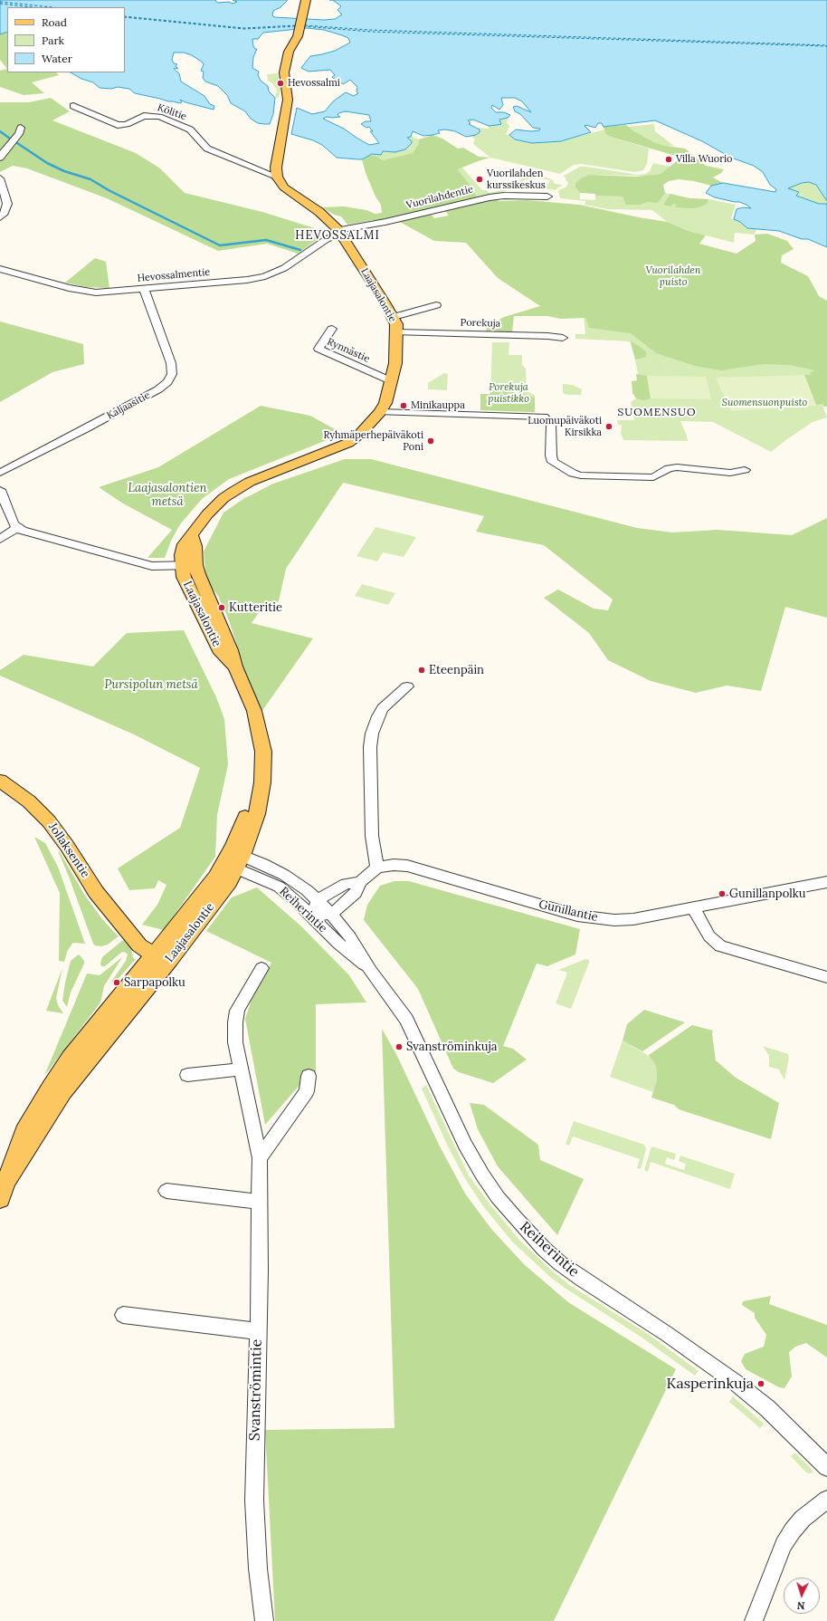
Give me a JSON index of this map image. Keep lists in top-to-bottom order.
{
  "streets": {
    "main road": ["Laajasalontie", "Jollaksentie"],
    "street": [
      "Kölitie",
      "Vuorilahdentie",
      "Hevossalmentie",
      "Porekuja",
      "Rynnästie",
      "Kaljaasitie",
      "Reiherintie",
      "Gunillantie",
      "Svanströmintie"
    ]
  },
  "crossings": [
    ["Kölitie", "Laajasalontie"],
    ["Vuorilahdentie", "Hevossalmentie"],
    ["Vuorilahdentie", "Laajasalontie"],
    ["Hevossalmentie", "Laajasalontie"],
    ["Hevossalmentie", "Kaljaasitie"],
    ["Laajasalontie", "Porekuja"],
    ["Laajasalontie", "Rynnästie"],
    ["Laajasalontie", "Jollaksentie"],
    ["Laajasalontie", "Reiherintie"],
    ["Reiherintie", "Gunillantie"]
  ],
  "districts": ["HEVOSSALMI", "SUOMENSUO"],
  "parks": [
    "Vuorilahden puisto",
    "Porekuja puistikko",
    "Suomensuonpuisto",
    "Laajasalontien metsä",
    "Pursipolun metsä"
  ],
  "places": [
    "Hevossalmi",
    "Villa Wuorio",
    "Vuorilahden kurssikeskus",
    "Minikauppa",
    "Luomupäiväkoti Kirsikka",
    "Ryhmäperhepäiväkoti Poni",
    "Kutteritie",
    "Eteenpäin",
    "Gunillanpolku",
    "Sarpapolku",
    "Svanströminkuja",
    "Kasperinkuja"
  ],
  "legend": ["Road", "Park", "Water"],
  "north": "bottom"
}
